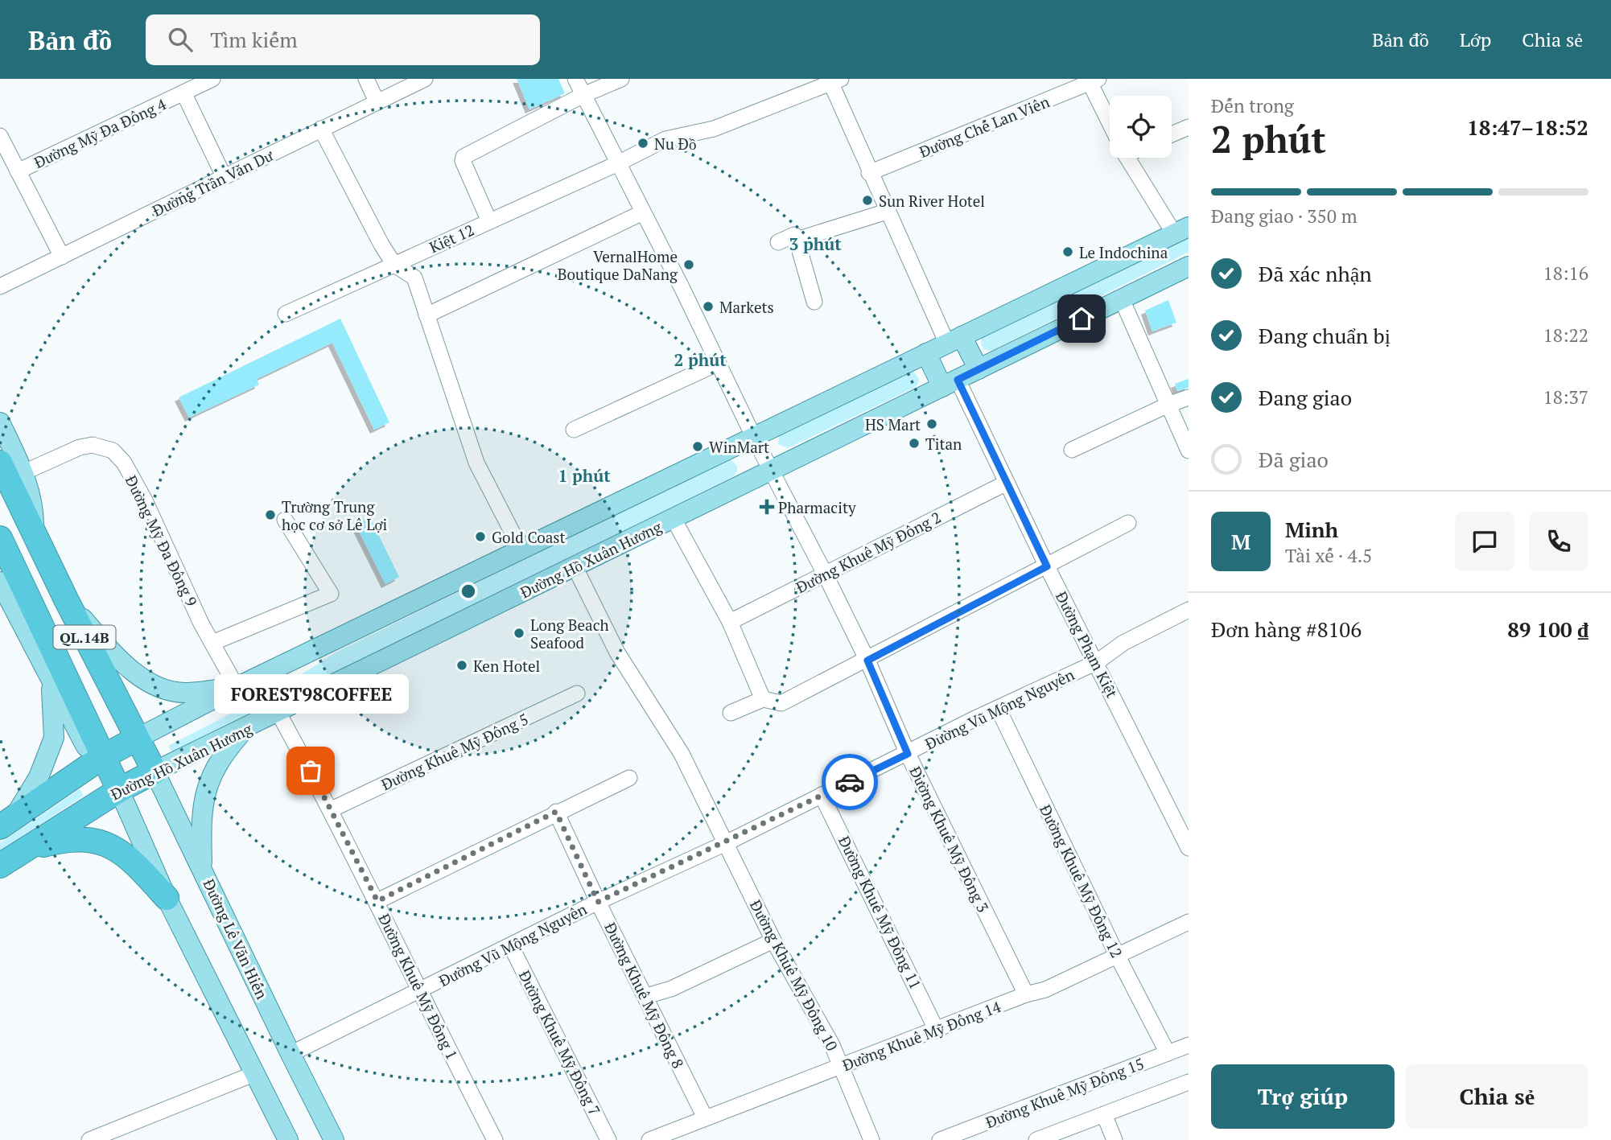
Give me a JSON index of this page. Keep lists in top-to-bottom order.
{
  "streets": {
    "highway": ["Đường Hồ Xuân Hương", "QL.14B", "Đường Lê Văn Hiến"],
    "street": [
      "Đường Chế Lan Viên",
      "Đường Mỹ Đa Đông 4",
      "Đường Trần Văn Dư",
      "Kiệt 12",
      "Đường Mỹ Đa Đông 9",
      "Đường Khuê Mỹ Đông 2",
      "Đường Phạm Kiệt",
      "Đường Vũ Mộng Nguyên",
      "Đường Khuê Mỹ Đông 5",
      "Đường Khuê Mỹ Đông 3",
      "Đường Khuê Mỹ Đông 12",
      "Đường Khuê Mỹ Đông 11",
      "Đường Khuê Mỹ Đông 10",
      "Đường Khuê Mỹ Đông 1",
      "Đường Khuê Mỹ Đông 8",
      "Đường Khuê Mỹ Đông 14",
      "Đường Khuê Mỹ Đông 7",
      "Đường Khuê Mỹ Đông 15"
    ]
  },
  "crossings": [
    ["Kiệt 12", "Đường Khuê Mỹ Đông 3"],
    ["Đường Khuê Mỹ Đông 2", "Đường Phạm Kiệt"],
    ["Đường Khuê Mỹ Đông 2", "Đường Khuê Mỹ Đông 3"],
    ["Đường Hồ Xuân Hương", "Đường Phạm Kiệt"],
    ["Đường Hồ Xuân Hương", "Đường Khuê Mỹ Đông 3"],
    ["Đường Hồ Xuân Hương", "Đường Lê Văn Hiến"],
    ["Đường Hồ Xuân Hương", "Đường Khuê Mỹ Đông 10"],
    ["Đường Hồ Xuân Hương", "Đường Khuê Mỹ Đông 1"],
    ["QL.14B", "Đường Lê Văn Hiến"],
    ["Đường Phạm Kiệt", "Đường Vũ Mộng Nguyên"],
    ["Đường Vũ Mộng Nguyên", "Đường Khuê Mỹ Đông 3"],
    ["Đường Vũ Mộng Nguyên", "Đường Khuê Mỹ Đông 12"],
    ["Đường Vũ Mộng Nguyên", "Đường Khuê Mỹ Đông 11"],
    ["Đường Vũ Mộng Nguyên", "Đường Lê Văn Hiến"],
    ["Đường Vũ Mộng Nguyên", "Đường Khuê Mỹ Đông 10"],
    ["Đường Vũ Mộng Nguyên", "Đường Khuê Mỹ Đông 1"],
    ["Đường Vũ Mộng Nguyên", "Đường Khuê Mỹ Đông 8"],
    ["Đường Vũ Mộng Nguyên", "Đường Khuê Mỹ Đông 7"],
    ["Đường Khuê Mỹ Đông 5", "Đường Khuê Mỹ Đông 1"],
    ["Đường Khuê Mỹ Đông 3", "Đường Khuê Mỹ Đông 14"],
    ["Đường Khuê Mỹ Đông 12", "Đường Khuê Mỹ Đông 14"],
    ["Đường Khuê Mỹ Đông 12", "Đường Khuê Mỹ Đông 15"],
    ["Đường Khuê Mỹ Đông 11", "Đường Khuê Mỹ Đông 14"],
    ["Đường Khuê Mỹ Đông 10", "Đường Khuê Mỹ Đông 14"],
    ["Đường Khuê Mỹ Đông 8", "Đường Khuê Mỹ Đông 14"]
  ],
  "places": {
    "other": [
      "Nu Đồ",
      "Sun River Hotel",
      "Le Indochina",
      "VernalHome Boutique DaNang",
      "Markets",
      "HS Mart",
      "Titan",
      "WinMart",
      "Trường Trung học cơ sở Lê Lợi",
      "Gold Coast",
      "Long Beach Seafood",
      "Ken Hotel",
      "FOREST98COFFEE"
    ],
    "health": ["Pharmacity"]
  },
  "page": {
    "header": "Bản đồ",
    "search": "Tìm kiếm",
    "nav": ["Bản đồ", "Lớp", "Chia sẻ"],
    "heading": ["2 phút", "Đến trong", "18:47–18:52"],
    "panel": [
      "Minh",
      "Tài xế · 4.5",
      "Đơn hàng #8106",
      "89 100 ₫"
    ],
    "bar": "Đang giao · 350 m",
    "list": [
      ["Đã xác nhận", "18:16"],
      ["Đang chuẩn bị", "18:22"],
      ["Đang giao", "18:37"],
      "Đã giao"
    ],
    "round": "M",
    "bubble": "FOREST98COFFEE",
    "buttons": ["Trợ giúp", "Chia sẻ"]
  },
  "rings": ["3 phút", "2 phút", "1 phút"]
}
